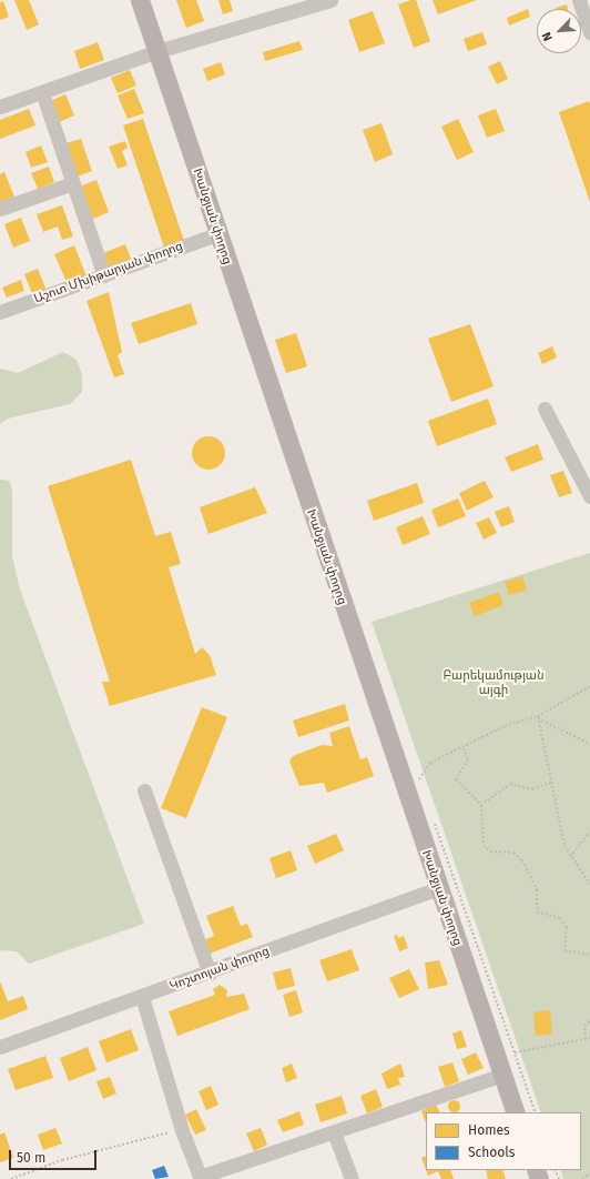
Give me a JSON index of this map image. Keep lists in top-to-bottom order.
{
  "streets": {
    "main road": ["Խանջյան փողոց"],
    "street": ["Աշոտ Մխիթարյան փողոց", "Կոշտոյան փողոց"]
  },
  "crossings": [
    ["Խանջյան փողոց", "Աշոտ Մխիթարյան փողոց"],
    ["Խանջյան փողոց", "Կոշտոյան փողոց"]
  ],
  "parks": ["Բարեկամության այգի"],
  "legend": ["Homes", "Schools"],
  "scale_bar": "50 m",
  "north": "bottom left"
}
